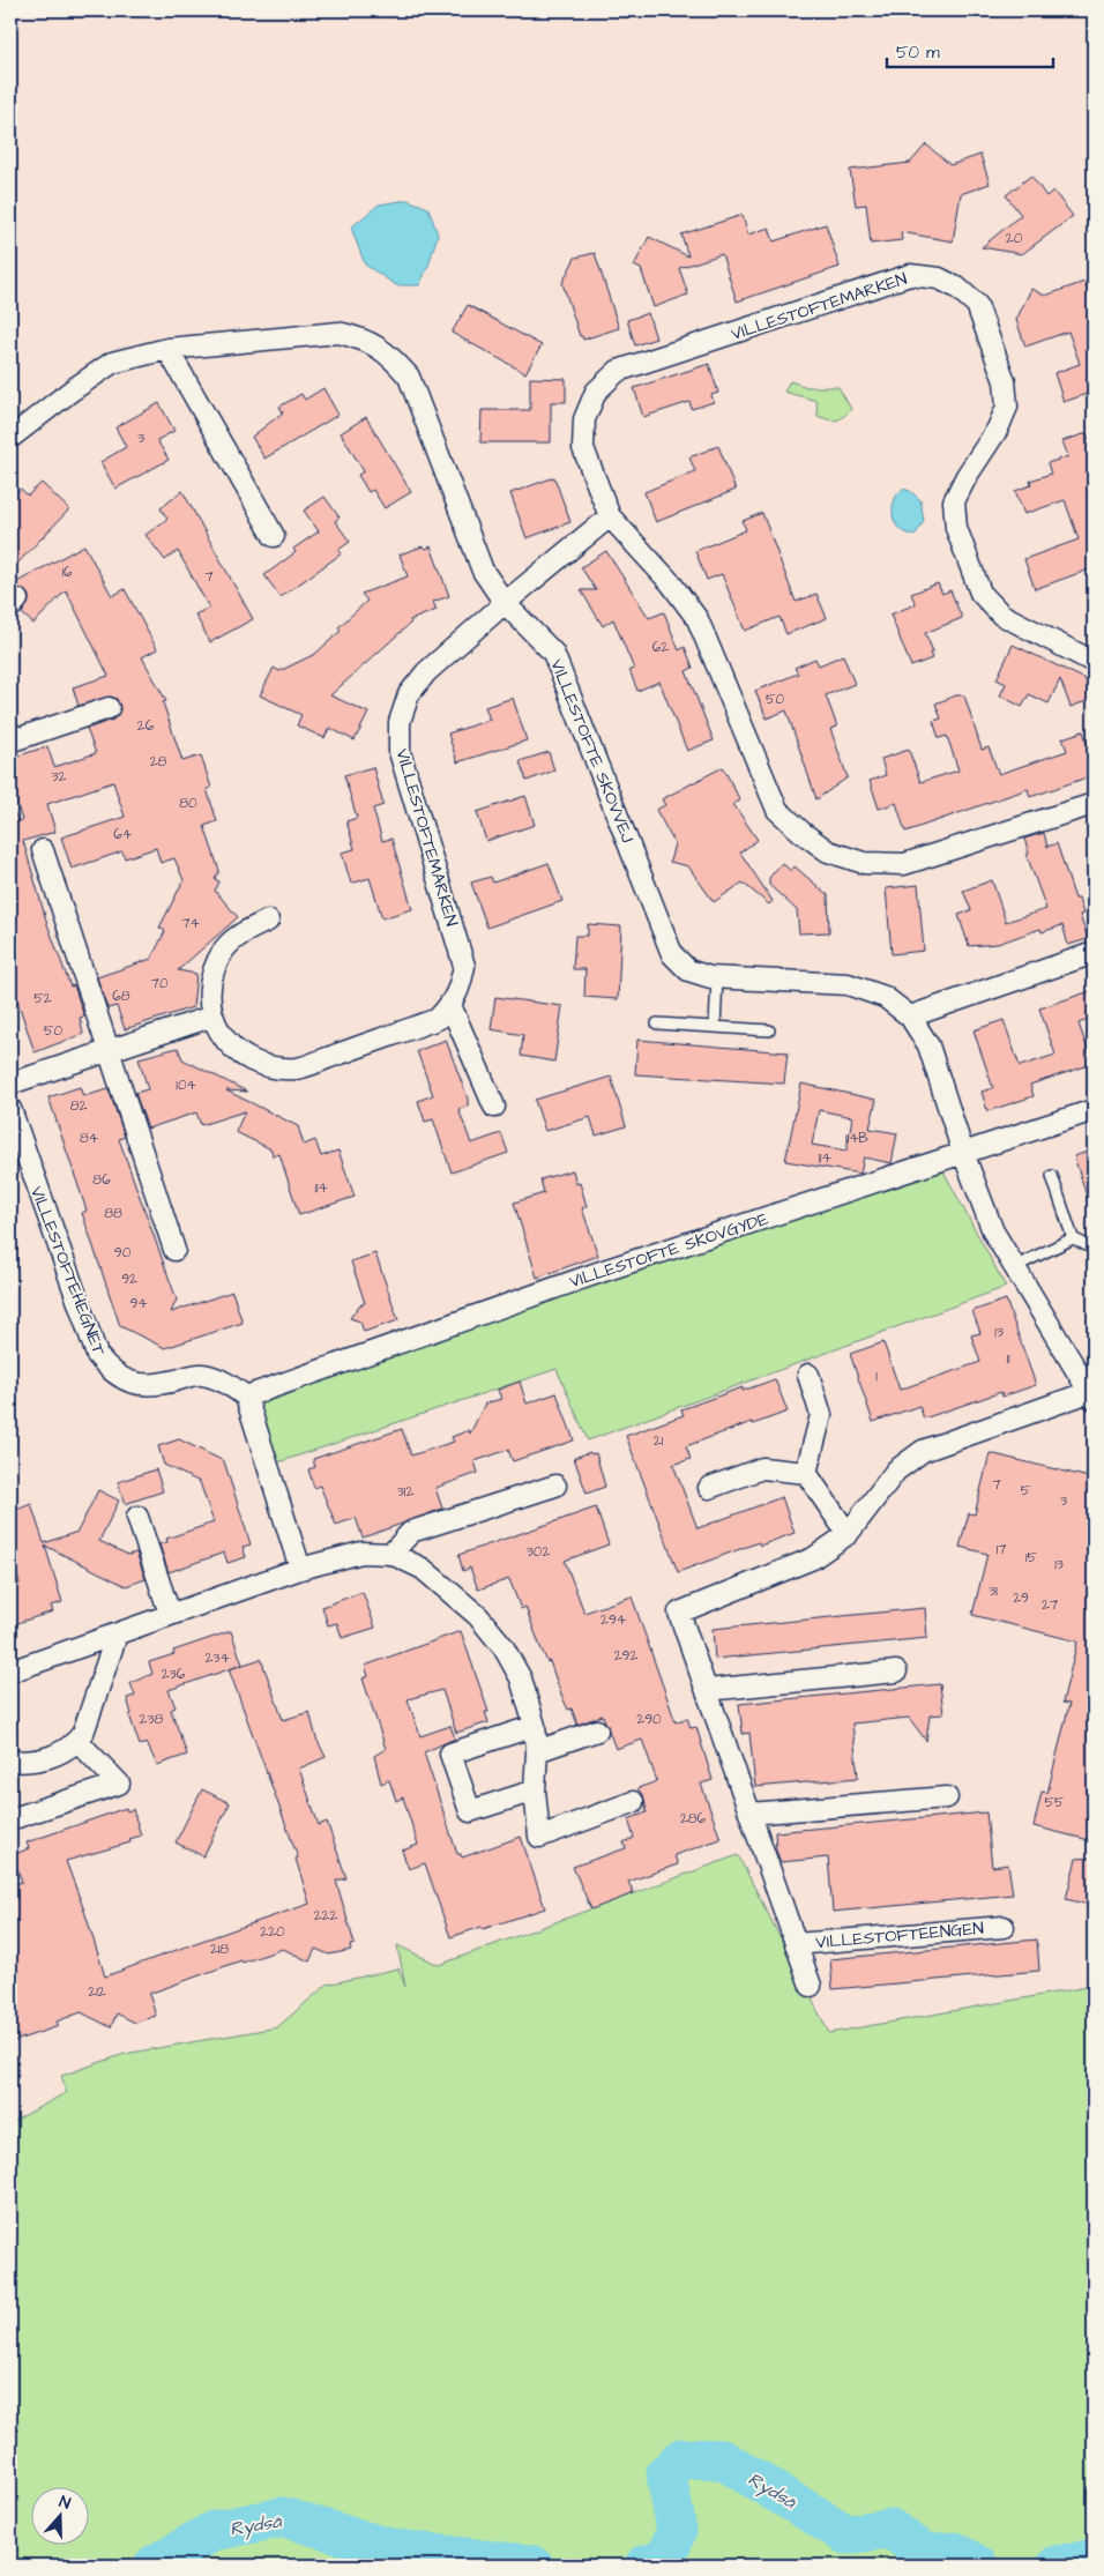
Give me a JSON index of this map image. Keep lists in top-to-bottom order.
{
  "streets": {
    "street": [
      "VILLESTOFTEMARKEN",
      "VILLESTOFTE SKOVVEJ",
      "VILLESTOFTE SKOVGYDE",
      "VILLESTOFTEHEGNET",
      "VILLESTOFTEENGEN"
    ]
  },
  "crossings": [
    ["VILLESTOFTEMARKEN", "VILLESTOFTE SKOVVEJ"],
    ["VILLESTOFTE SKOVVEJ", "VILLESTOFTE SKOVGYDE"],
    ["VILLESTOFTE SKOVVEJ", "VILLESTOFTEENGEN"],
    ["VILLESTOFTE SKOVGYDE", "VILLESTOFTEHEGNET"]
  ],
  "water": ["Rydså"],
  "house_numbers": [
    "20",
    "3",
    "16",
    "7",
    "62",
    "50",
    "26",
    "28",
    "32",
    "80",
    "64",
    "74",
    "70",
    "68",
    "52",
    "50",
    "104",
    "82",
    "84",
    "114B",
    "114",
    "86",
    "114",
    "88",
    "90",
    "92",
    "94",
    "13",
    "11",
    "1",
    "21",
    "7",
    "5",
    "312",
    "3",
    "17",
    "302",
    "15",
    "13",
    "31",
    "29",
    "27",
    "294",
    "292",
    "234",
    "236",
    "238",
    "290",
    "55",
    "286",
    "222",
    "220",
    "218",
    "212"
  ],
  "scale_bar": "50 m",
  "north": "top"
}
